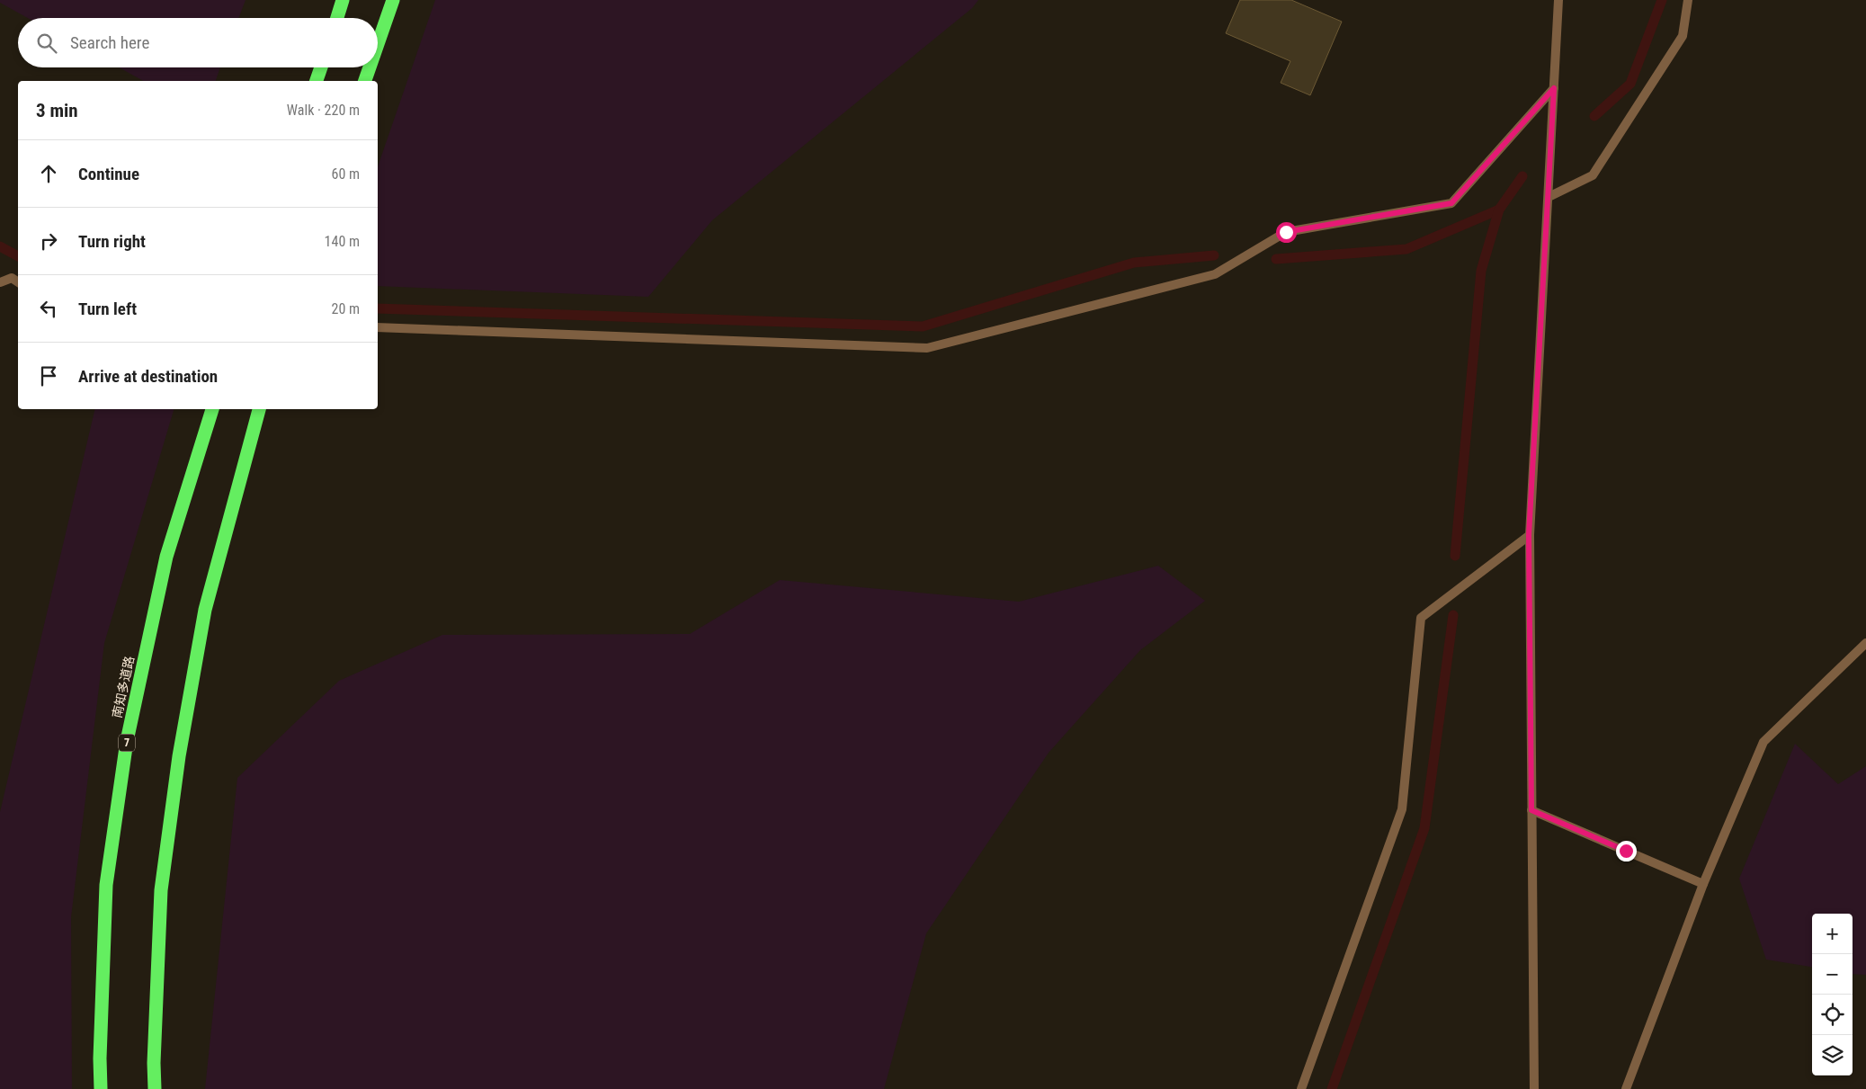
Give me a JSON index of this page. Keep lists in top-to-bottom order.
{
  "streets": {
    "highway": ["南知多道路", "7"]
  },
  "page": {
    "search": "Search here",
    "heading": ["3 min", "Walk · 220 m"],
    "list": [
      ["Continue", "60 m"],
      ["Turn right", "140 m"],
      ["Turn left", "20 m"],
      "Arrive at destination"
    ],
    "map_buttons": ["+", "−"]
  }
}
